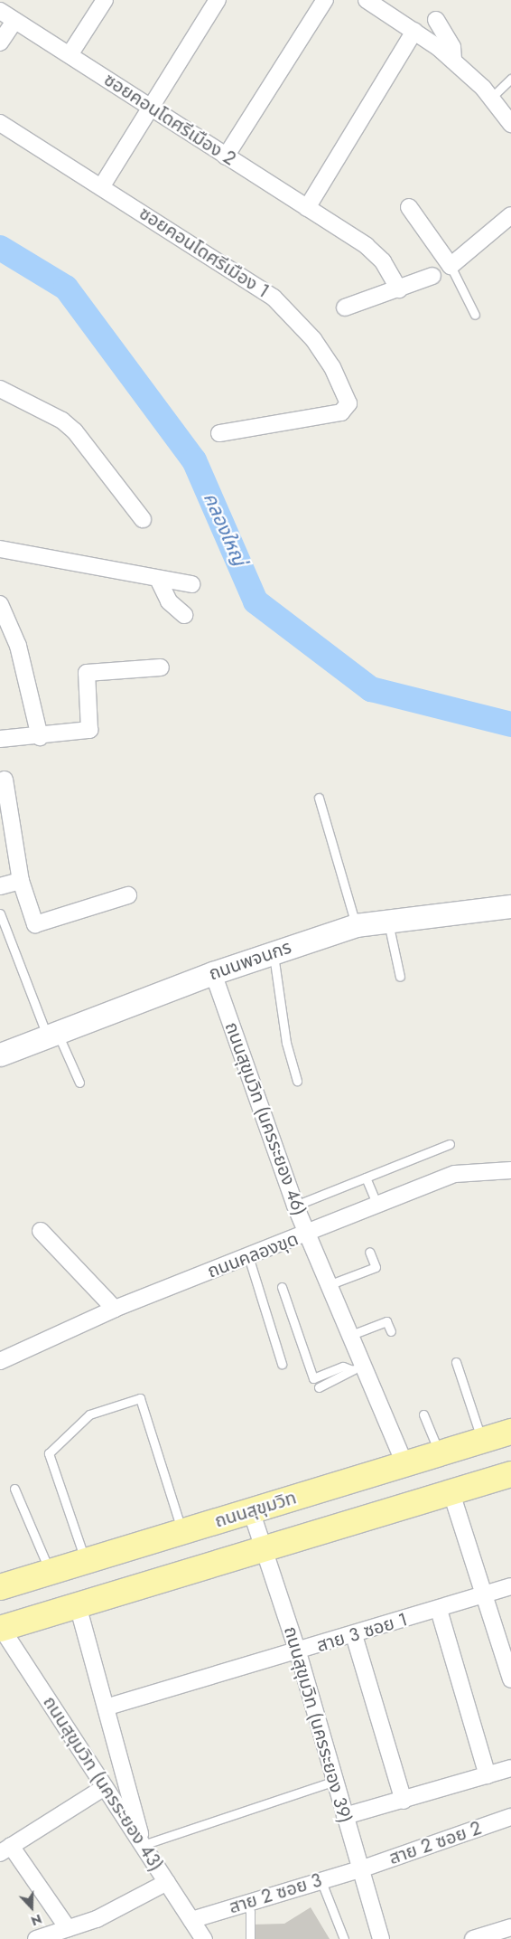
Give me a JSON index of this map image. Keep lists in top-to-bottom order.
{
  "streets": {
    "main road": ["ถนนสุขุมวิท"],
    "street": [
      "ซอยคอนโดศรีเมือง 2",
      "ซอยคอนโดศรีเมือง 1",
      "ถนนพจนกร",
      "ถนนสุขุมวิท (นครระยอง 46)",
      "ถนนคลองขุด",
      "สาย 3 ซอย 1",
      "ถนนสุขุมวิท (นครระยอง 39)",
      "ถนนสุขุมวิท (นครระยอง 43)",
      "สาย 2 ซอย 2",
      "สาย 2 ซอย 3"
    ]
  },
  "crossings": [
    ["ถนนพจนกร", "ถนนสุขุมวิท (นครระยอง 46)"],
    ["ถนนสุขุมวิท (นครระยอง 46)", "ถนนคลองขุด"],
    ["ถนนสุขุมวิท (นครระยอง 46)", "ถนนสุขุมวิท"],
    ["ถนนสุขุมวิท", "ถนนสุขุมวิท (นครระยอง 39)"],
    ["สาย 3 ซอย 1", "ถนนสุขุมวิท (นครระยอง 39)"],
    ["ถนนสุขุมวิท (นครระยอง 39)", "สาย 2 ซอย 2"],
    ["ถนนสุขุมวิท (นครระยอง 39)", "สาย 2 ซอย 3"],
    ["ถนนสุขุมวิท (นครระยอง 43)", "สาย 2 ซอย 3"],
    ["สาย 2 ซอย 2", "สาย 2 ซอย 3"]
  ],
  "water": ["คลองใหญ่"],
  "north": "bottom"
}
